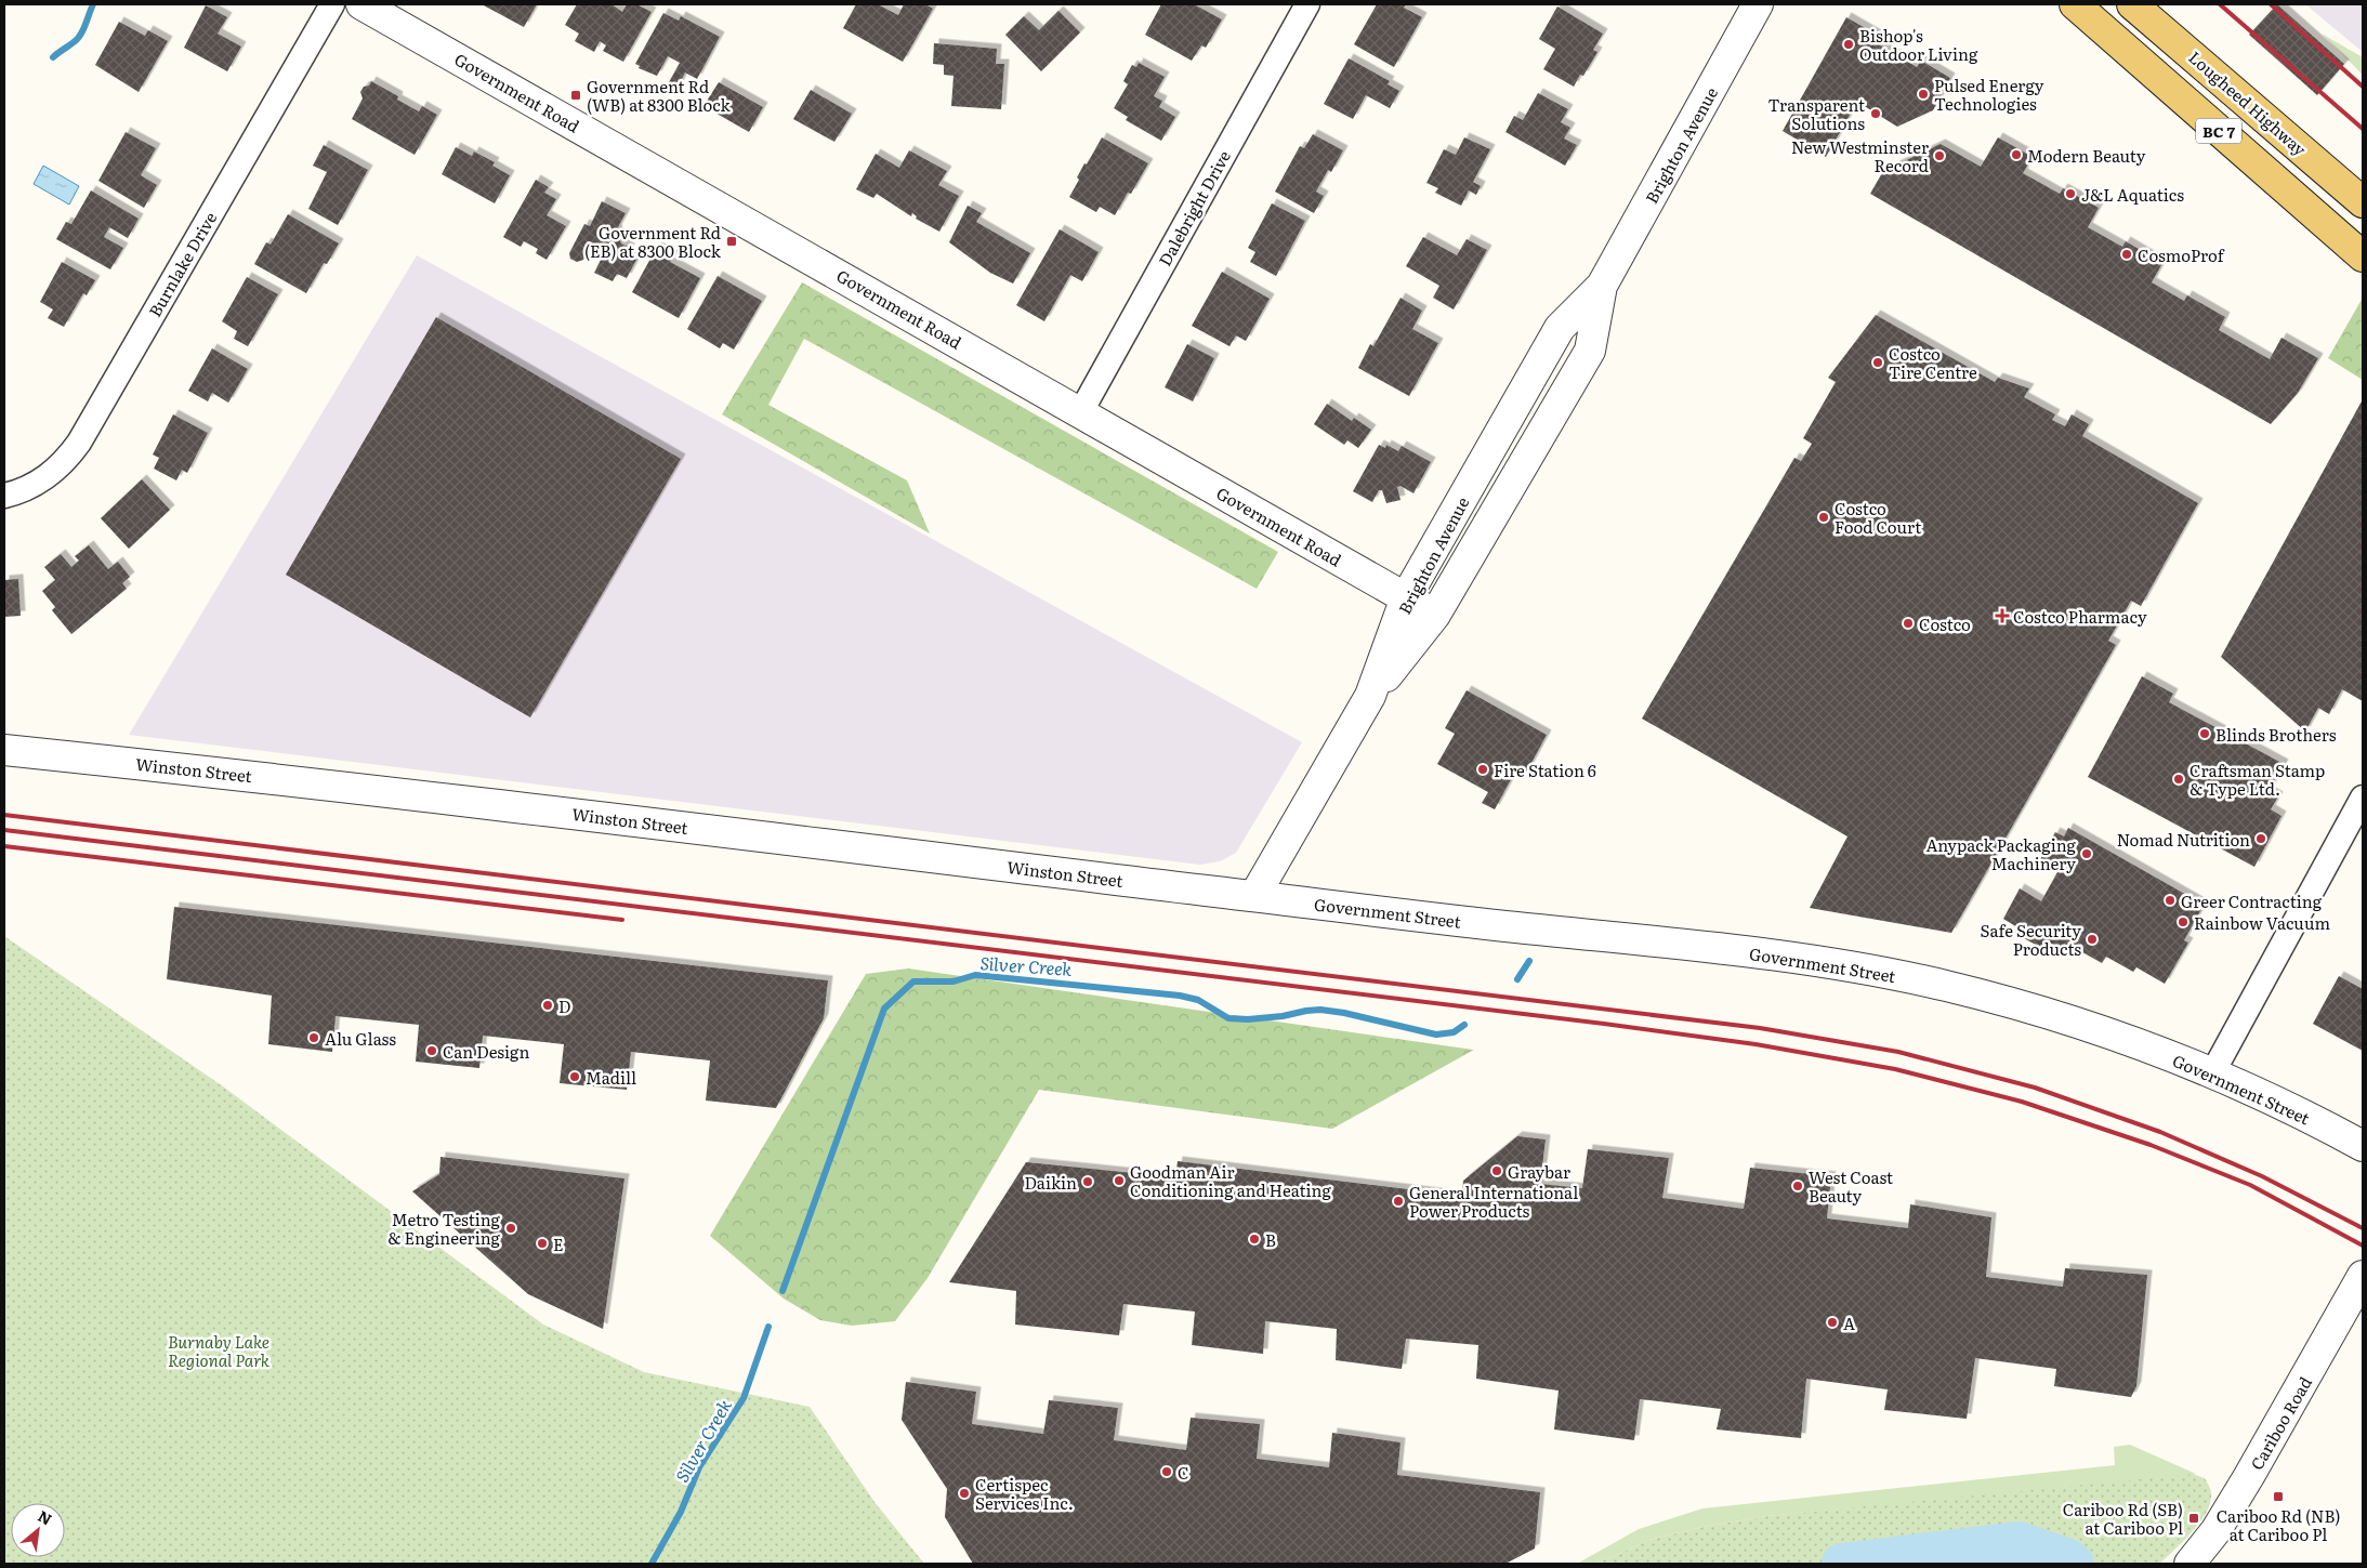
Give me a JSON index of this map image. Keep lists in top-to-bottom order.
{
  "streets": {
    "main road": ["Lougheed Highway", "BC 7"],
    "street": [
      "Government Road",
      "Brighton Avenue",
      "Dalebright Drive",
      "Burnlake Drive",
      "Winston Street",
      "Government Street",
      "Cariboo Road"
    ]
  },
  "crossings": [
    ["Government Road", "Brighton Avenue"],
    ["Government Road", "Dalebright Drive"],
    ["Brighton Avenue", "Winston Street"],
    ["Brighton Avenue", "Government Street"],
    ["Winston Street", "Government Street"]
  ],
  "water": ["Silver Creek"],
  "parks": ["Burnaby Lake Regional Park"],
  "places": {
    "other": [
      "Bishop's Outdoor Living",
      "Pulsed Energy Technologies",
      "Transparent Solutions",
      "Modern Beauty",
      "New Westminster Record",
      "J&L Aquatics",
      "CosmoProf",
      "Costco Tire Centre",
      "Costco Food Court",
      "Costco",
      "Blinds Brothers",
      "Fire Station 6",
      "Craftsman Stamp & Type Ltd.",
      "Nomad Nutrition",
      "Anypack Packaging Machinery",
      "Greer Contracting",
      "Rainbow Vacuum",
      "Safe Security Products",
      "D",
      "Alu Glass",
      "Can Design",
      "Madill",
      "Graybar",
      "Goodman Air Conditioning and Heating",
      "Daikin",
      "West Coast Beauty",
      "General International Power Products",
      "Metro Testing & Engineering",
      "B",
      "E",
      "A",
      "C",
      "Certispec Services Inc."
    ],
    "transit": [
      "Government Rd (WB) at 8300 Block",
      "Government Rd (EB) at 8300 Block",
      "Cariboo Rd (NB) at Cariboo Pl",
      "Cariboo Rd (SB) at Cariboo Pl"
    ],
    "health": ["Costco Pharmacy"]
  },
  "north": "top right"
}
